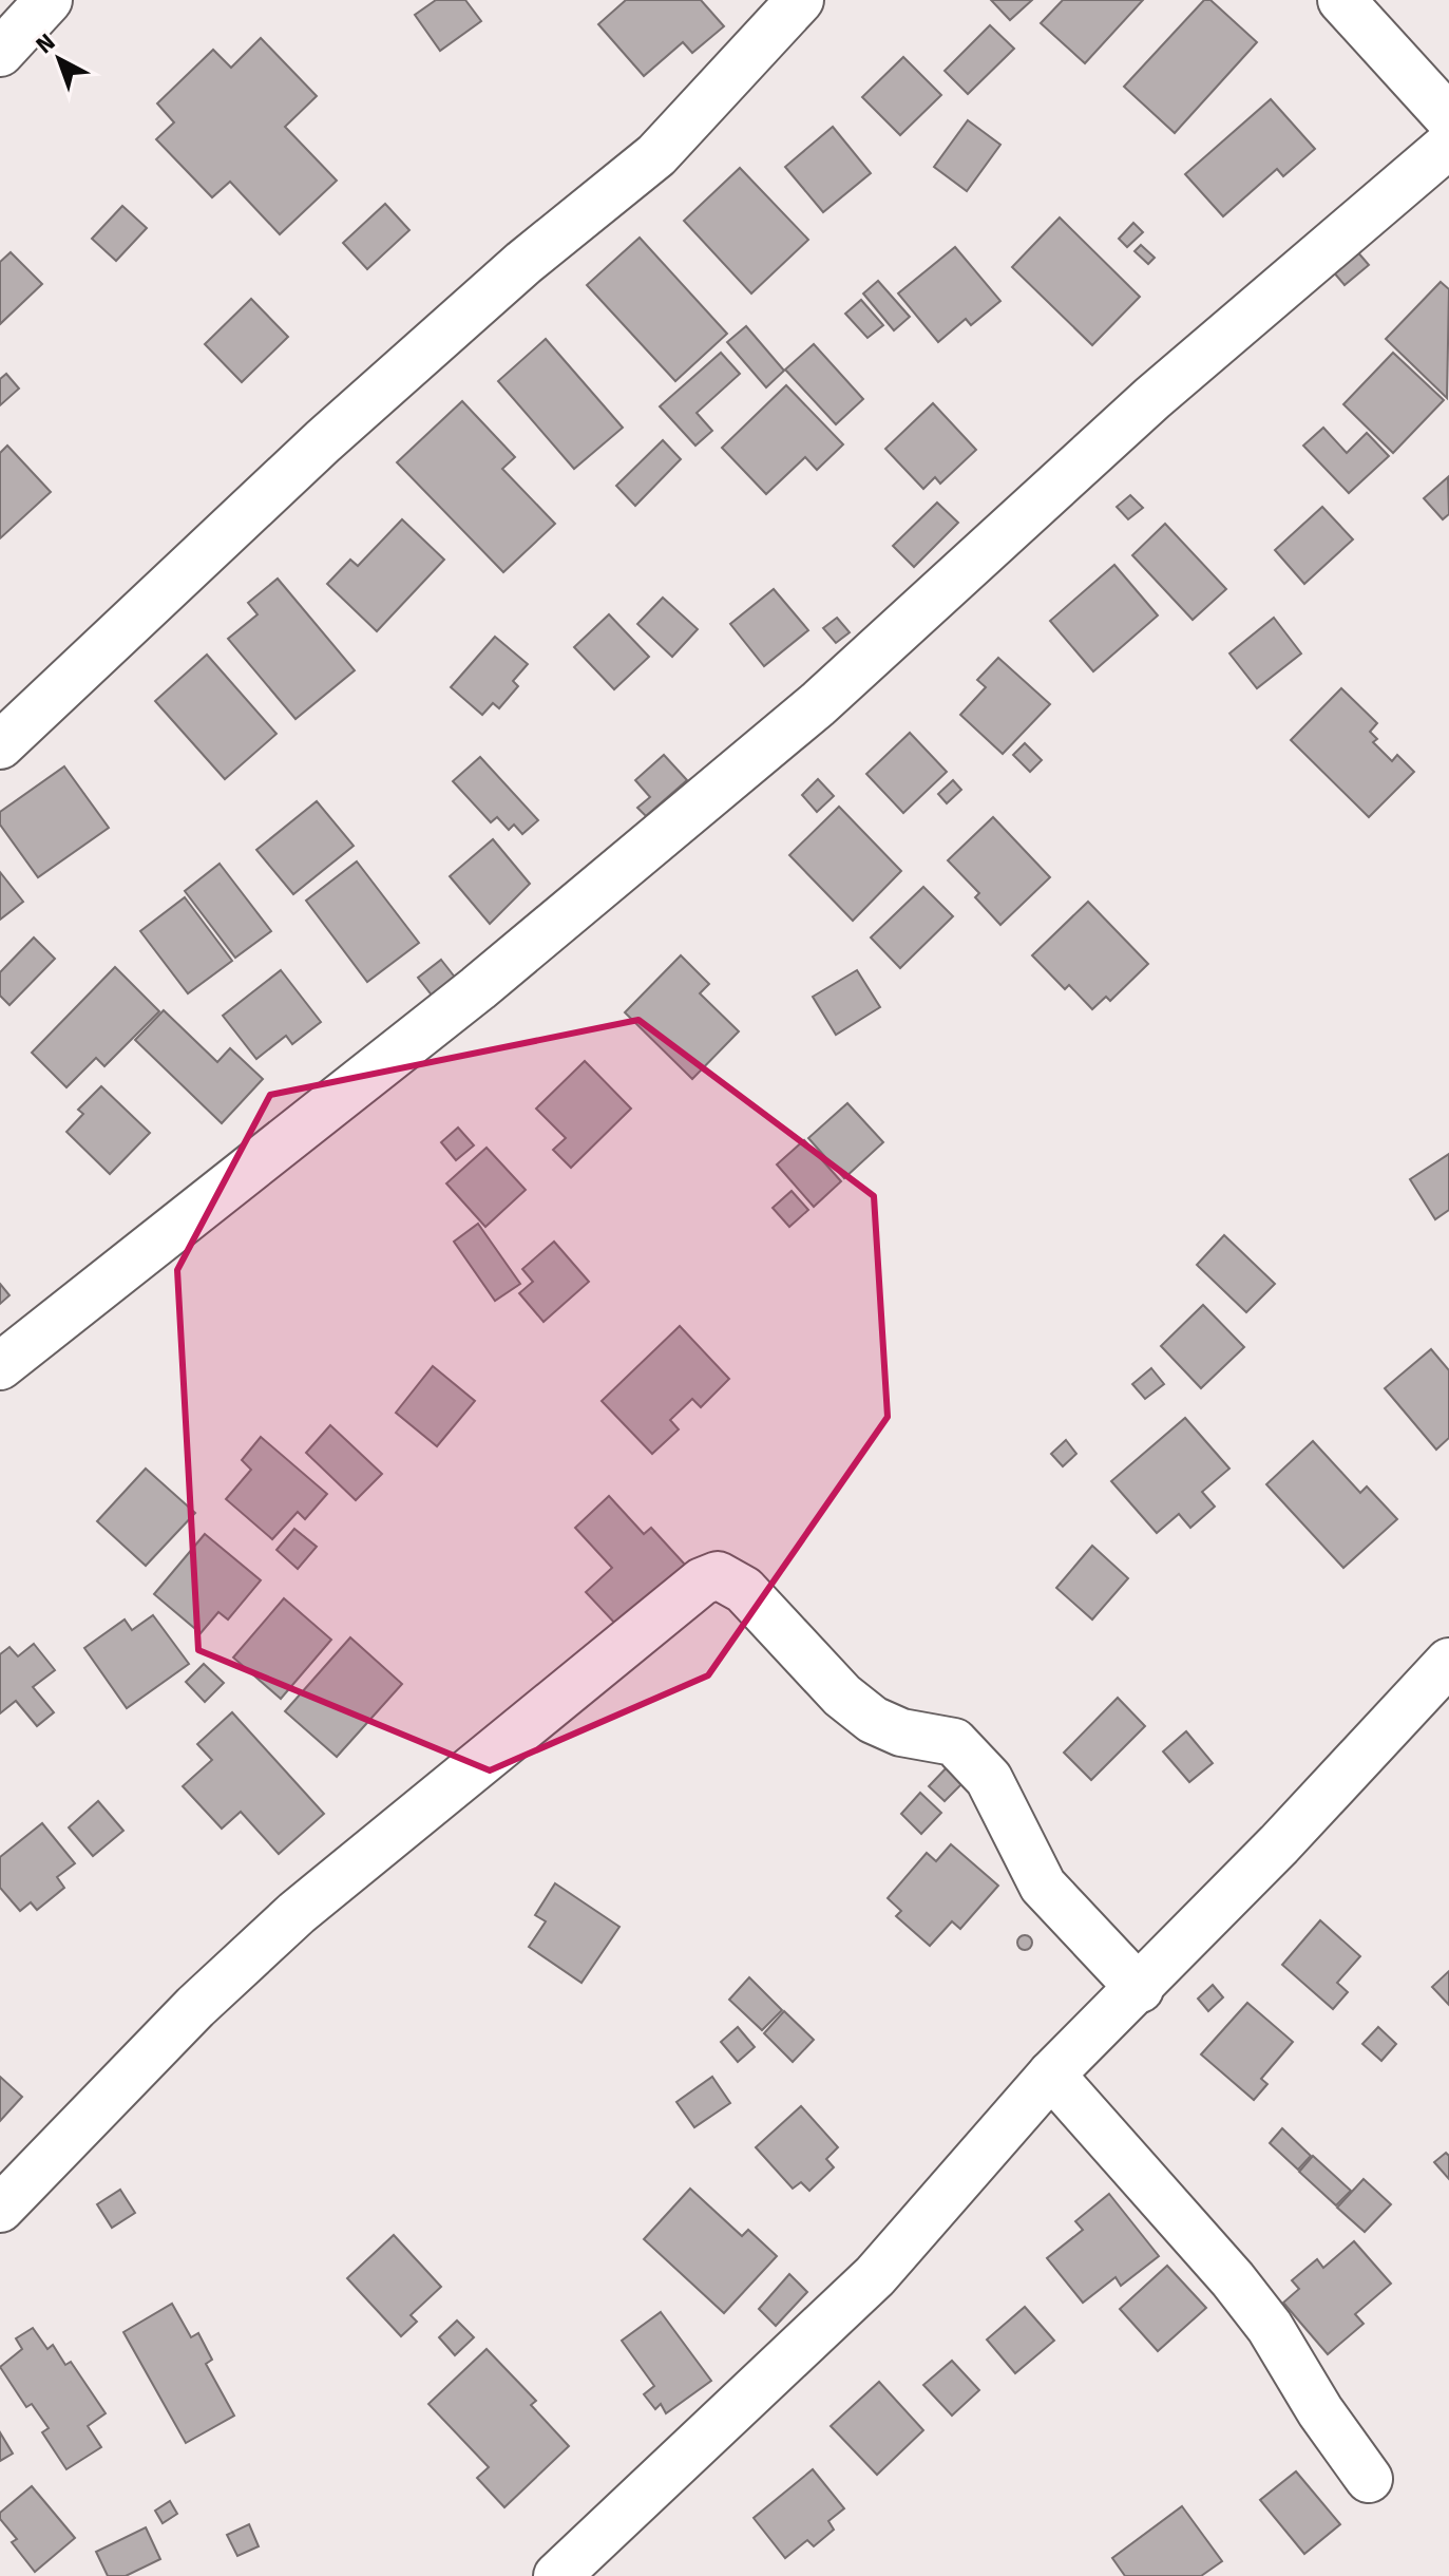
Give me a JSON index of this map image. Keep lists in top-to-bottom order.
{
  "north": "top left"
}
